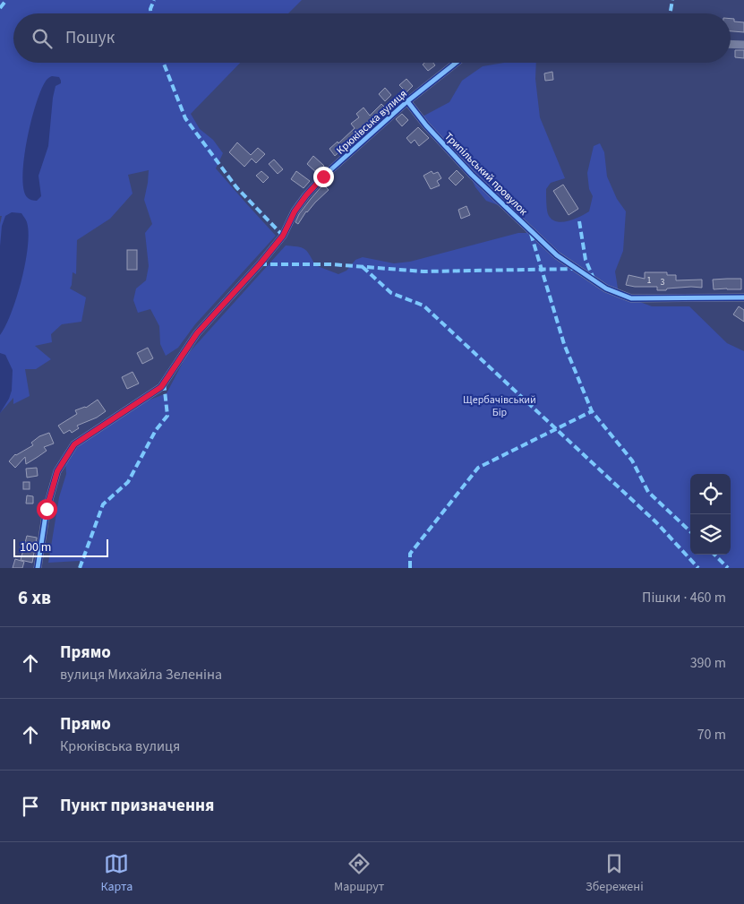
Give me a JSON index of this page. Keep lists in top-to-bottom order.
{
  "streets": {
    "street": ["Крюківська вулиця", "Трипільський провулок"]
  },
  "crossings": [
    ["Крюківська вулиця", "Трипільський провулок"]
  ],
  "parks": ["Щербачівський Бір"],
  "house_numbers": ["1", "3"],
  "scale_bar": "100 m",
  "page": {
    "search": "Пошук",
    "scale": "100 m",
    "heading": ["6 хв", "Пішки · 460 m"],
    "list": [
      ["Прямо", "вулиця Михайла Зеленіна", "390 m"],
      ["Прямо", "Крюківська вулиця", "70 m"],
      "Пункт призначення"
    ],
    "nav": ["Карта", "Маршрут", "Збережені"]
  }
}
